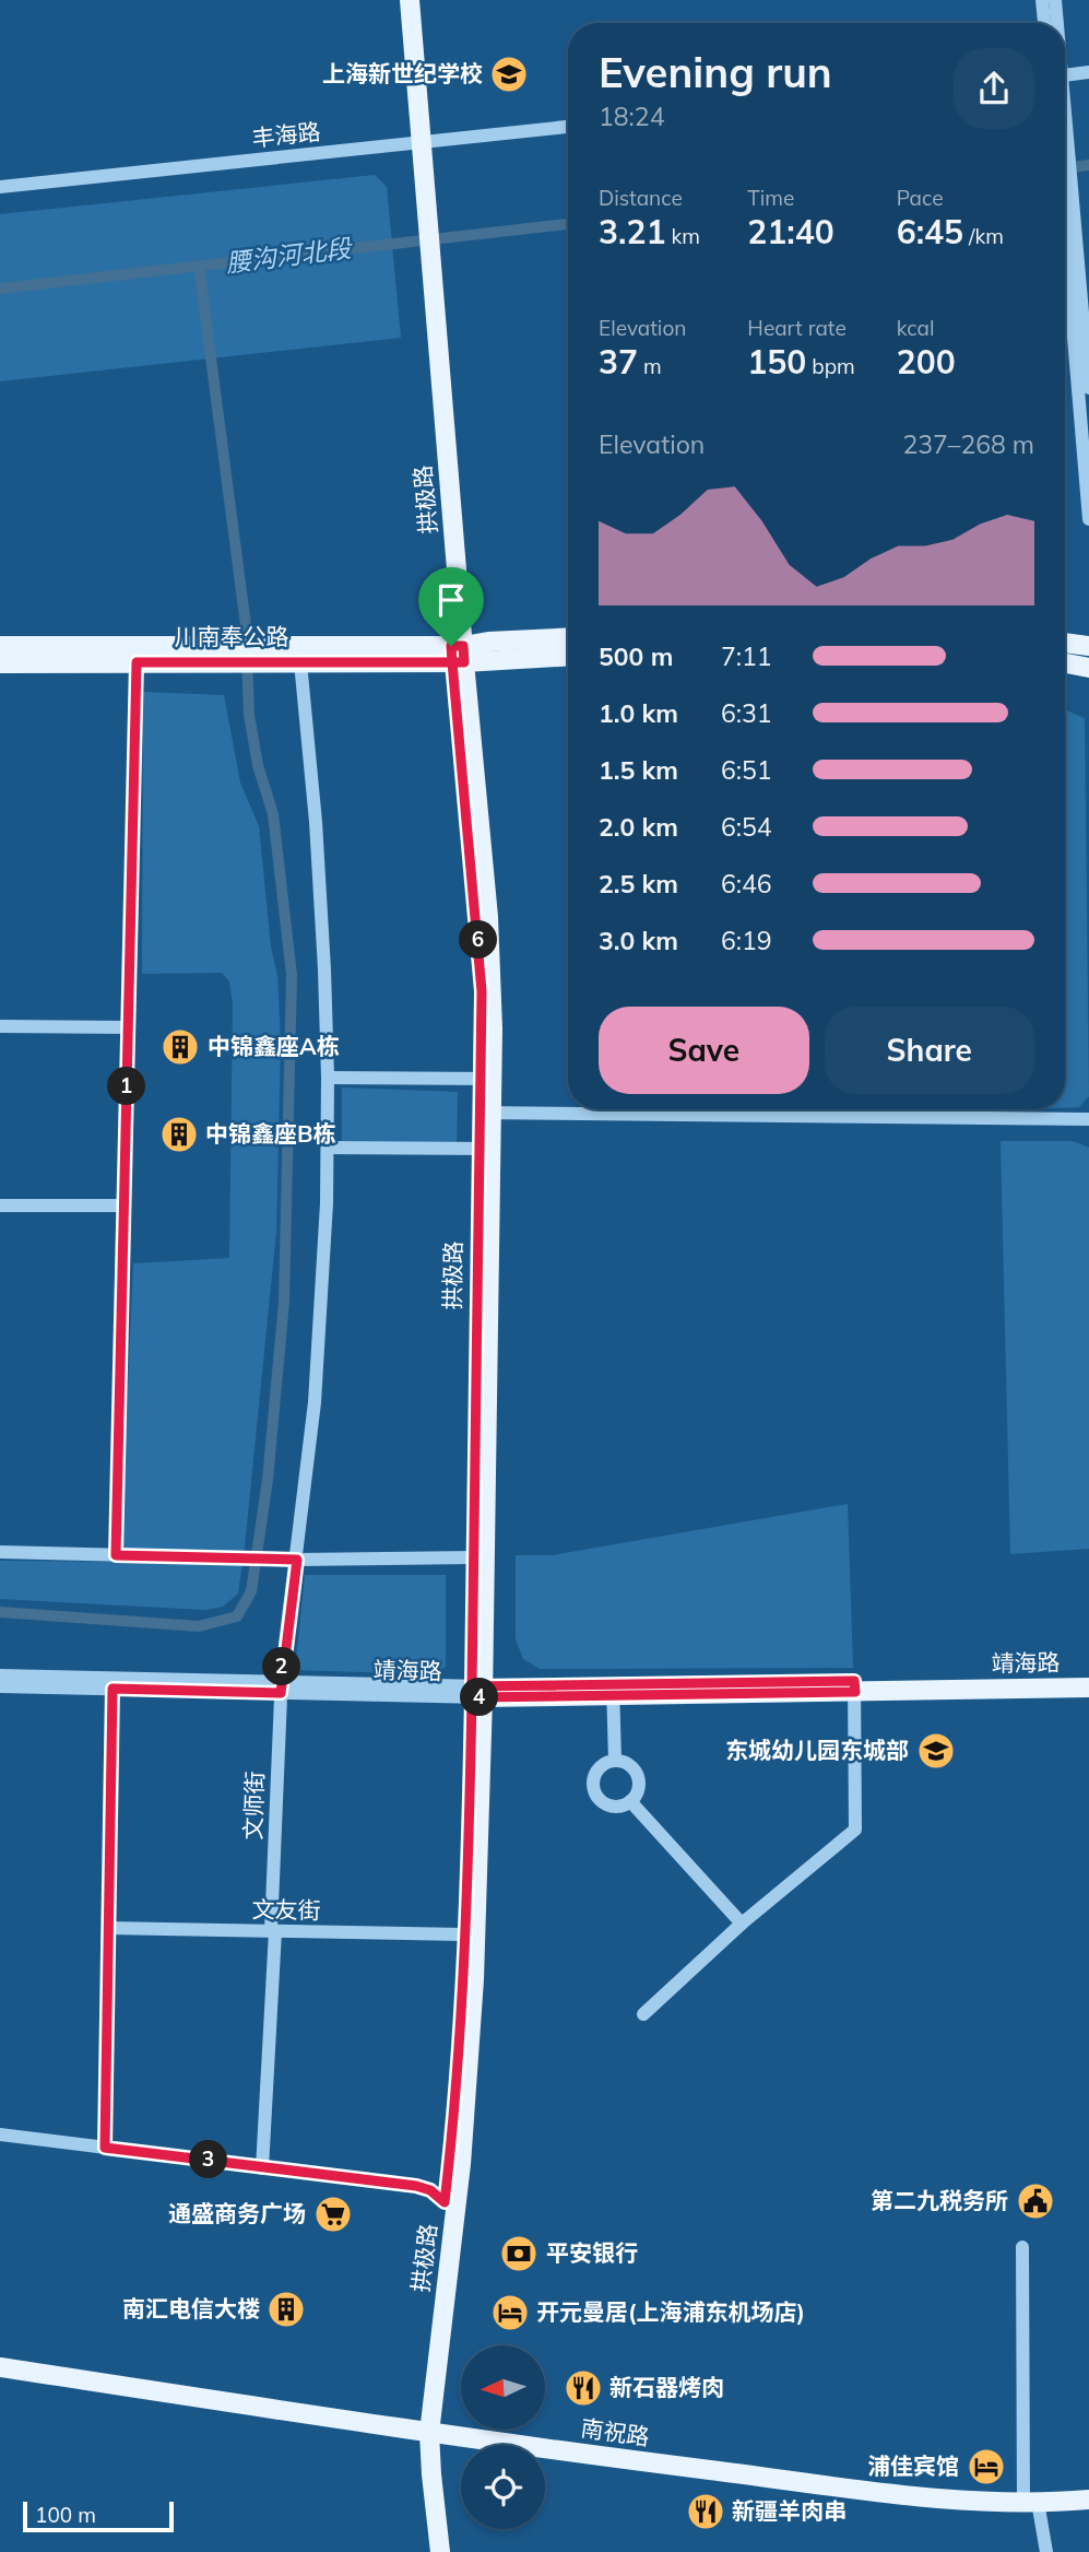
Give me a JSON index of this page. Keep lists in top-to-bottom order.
{
  "streets": {
    "main road": [
      "拱极路",
      "川南奉公路",
      "靖海路",
      "南祝路"
    ],
    "street": ["丰海路", "文师街", "文友街"]
  },
  "crossings": [
    ["丰海路", "拱极路"],
    ["拱极路", "川南奉公路"],
    ["拱极路", "靖海路"],
    ["拱极路", "文友街"],
    ["拱极路", "南祝路"],
    ["川南奉公路", "文师街"],
    ["靖海路", "文师街"],
    ["文师街", "文友街"]
  ],
  "water": ["腰沟河北段"],
  "places": {
    "school or university": ["上海新世纪学校", "东城幼儿园东城部"],
    "building": ["中锦鑫座A栋", "中锦鑫座B栋", "南汇电信大楼"],
    "public building": ["第二九税务所"],
    "supermarket": ["通盛商务广场"],
    "bank": ["平安银行"],
    "hotel": ["开元曼居(上海浦东机场店)", "浦佳宾馆"],
    "restaurant": ["新石器烤肉", "新疆羊肉串"]
  },
  "scale_bar": "100 m",
  "north": "left",
  "page": {
    "heading": ["Evening run", "18:24"],
    "stats": [
      ["Distance", "3.21 km"],
      ["Time", "21:40"],
      ["Pace", "6:45 /km"],
      ["Elevation", "37 m"],
      ["Heart rate", "150 bpm"],
      ["kcal", "200"]
    ],
    "chart": ["Elevation", "237–268 m"],
    "list": [
      {
        "name": "500 m",
        "note": "7:11"
      },
      {
        "name": "1.0 km",
        "note": "6:31"
      },
      {
        "name": "1.5 km",
        "note": "6:51"
      },
      {
        "name": "2.0 km",
        "note": "6:54"
      },
      {
        "name": "2.5 km",
        "note": "6:46"
      },
      {
        "name": "3.0 km",
        "note": "6:19"
      }
    ],
    "pins": [
      "6",
      "1",
      "2",
      "4",
      "3"
    ],
    "buttons": ["Save", "Share"],
    "scale": "100 m"
  }
}
